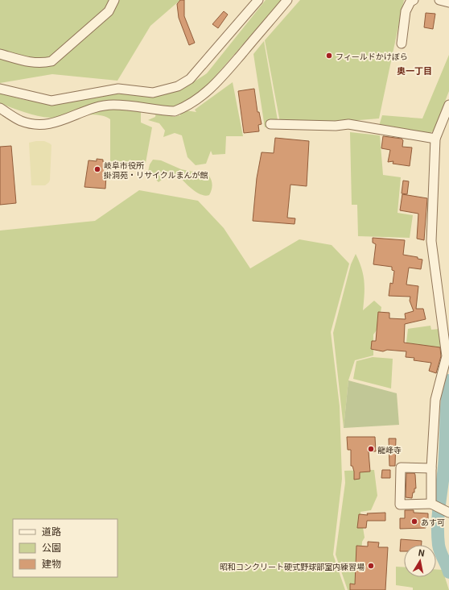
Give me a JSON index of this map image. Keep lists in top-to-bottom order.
{
  "districts": ["奥一丁目"],
  "places": [
    "フィールドかけぼら",
    "岐阜市役所 掛洞苑・リサイクルまんが館",
    "龍峰寺",
    "あす可",
    "昭和コンクリート硬式野球部室内練習場"
  ],
  "legend": ["道路", "公園", "建物"],
  "north": "top"
}
